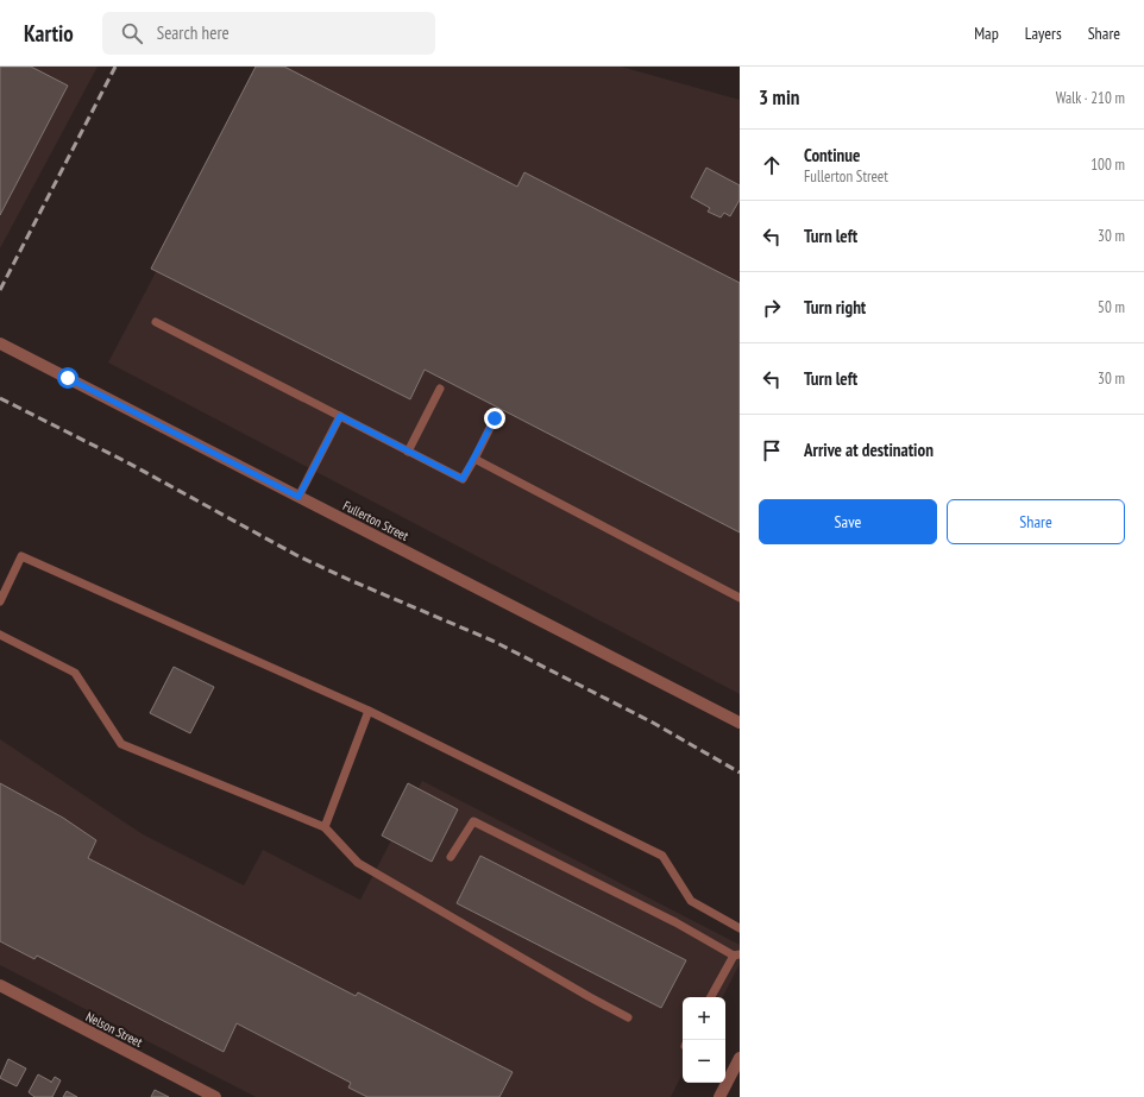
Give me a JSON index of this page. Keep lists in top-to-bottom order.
{
  "streets": {
    "street": ["Fullerton Street", "Nelson Street"]
  },
  "page": {
    "header": "Kartio",
    "search": "Search here",
    "nav": ["Map", "Layers", "Share"],
    "heading": ["3 min", "Walk · 210 m"],
    "list": [
      ["Continue", "Fullerton Street", "100 m"],
      ["Turn left", "30 m"],
      ["Turn right", "50 m"],
      ["Turn left", "30 m"],
      "Arrive at destination"
    ],
    "buttons": ["Save", "Share"],
    "map_buttons": ["+", "−"]
  }
}
